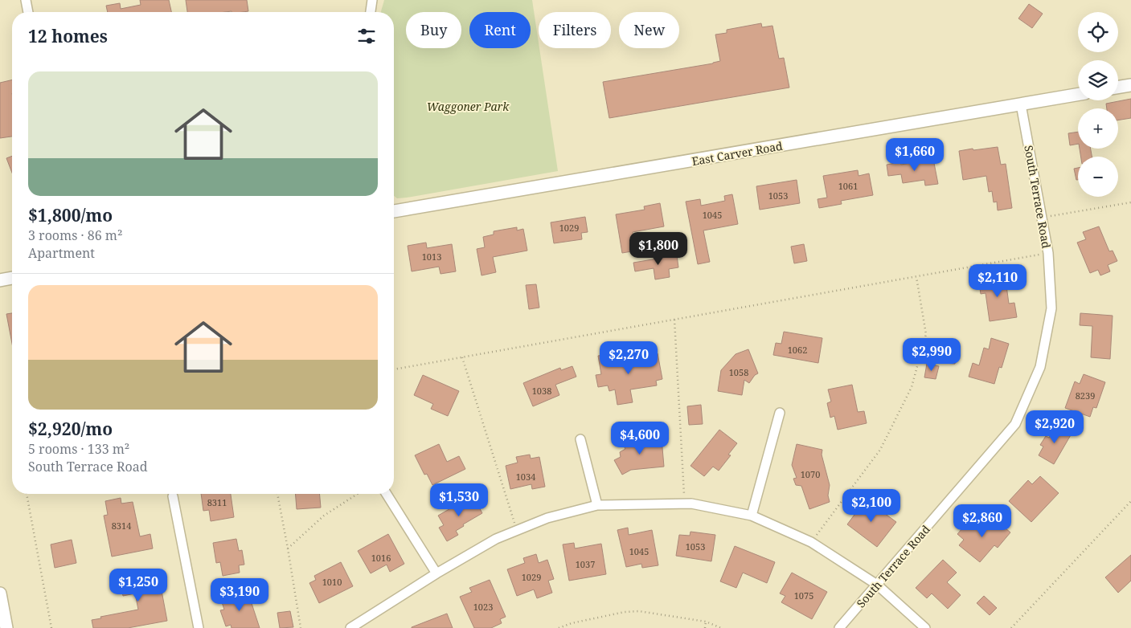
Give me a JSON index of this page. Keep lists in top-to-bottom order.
{
  "streets": {
    "street": ["East Carver Road", "South Terrace Road"]
  },
  "crossings": [
    ["East Carver Road", "South Terrace Road"]
  ],
  "parks": ["Waggoner Park"],
  "house_numbers": [
    "1061",
    "1053",
    "1045",
    "1029",
    "1013",
    "1062",
    "1058",
    "1038",
    "8239",
    "1070",
    "1034",
    "8311",
    "8314",
    "1053",
    "1045",
    "1016",
    "1037",
    "1029",
    "1010",
    "1075",
    "1023"
  ],
  "page": {
    "map_buttons": ["+", "−"],
    "chip": [
      "Buy",
      "Rent",
      "Filters",
      "New"
    ],
    "heading": "12 homes",
    "list": [
      {
        "name": "$1,800/mo",
        "note": "3 rooms · 86 m² · Apartment"
      },
      {
        "name": "$2,920/mo",
        "note": "5 rooms · 133 m² · South Terrace Road"
      }
    ],
    "price": [
      "$1,660",
      "$1,800",
      "$2,110",
      "$2,990",
      "$2,270",
      "$2,920",
      "$4,600",
      "$1,530",
      "$2,100",
      "$2,860",
      "$1,250",
      "$3,190"
    ]
  }
}
